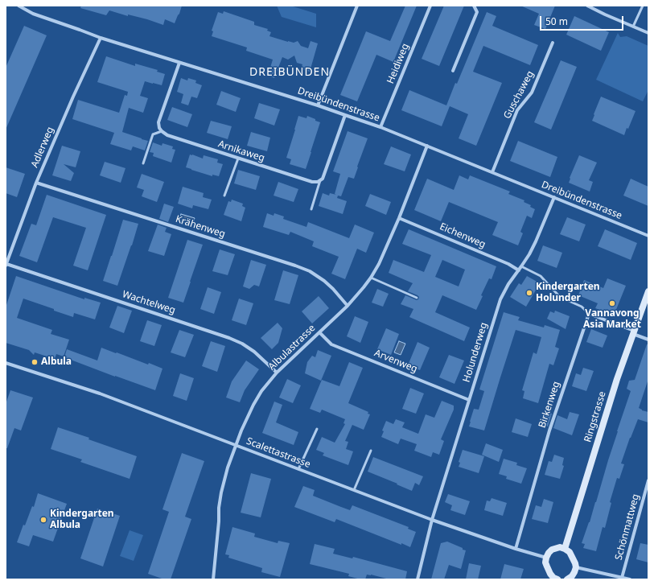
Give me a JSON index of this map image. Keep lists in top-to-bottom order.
{
  "streets": {
    "main road": ["Ringstrasse"],
    "street": [
      "Heidiweg",
      "Guschaweg",
      "Dreibündenstrasse",
      "Adlerweg",
      "Arnikaweg",
      "Krähenweg",
      "Eichenweg",
      "Wachtelweg",
      "Albulastrasse",
      "Holunderweg",
      "Arvenweg",
      "Birkenweg",
      "Scalettastrasse",
      "Schönmattweg"
    ]
  },
  "crossings": [
    ["Heidiweg", "Dreibündenstrasse"],
    ["Guschaweg", "Dreibündenstrasse"],
    ["Dreibündenstrasse", "Adlerweg"],
    ["Dreibündenstrasse", "Albulastrasse"],
    ["Dreibündenstrasse", "Holunderweg"],
    ["Adlerweg", "Krähenweg"],
    ["Adlerweg", "Wachtelweg"],
    ["Krähenweg", "Albulastrasse"],
    ["Eichenweg", "Albulastrasse"],
    ["Eichenweg", "Holunderweg"],
    ["Wachtelweg", "Albulastrasse"],
    ["Albulastrasse", "Arvenweg"],
    ["Albulastrasse", "Scalettastrasse"],
    ["Holunderweg", "Arvenweg"],
    ["Holunderweg", "Scalettastrasse"],
    ["Birkenweg", "Scalettastrasse"]
  ],
  "districts": ["DREIBÜNDEN"],
  "places": [
    "Kindergarten Holunder",
    "Vannavong Asia Market",
    "Albula",
    "Kindergarten Albula"
  ],
  "scale_bar": "50 m"
}
